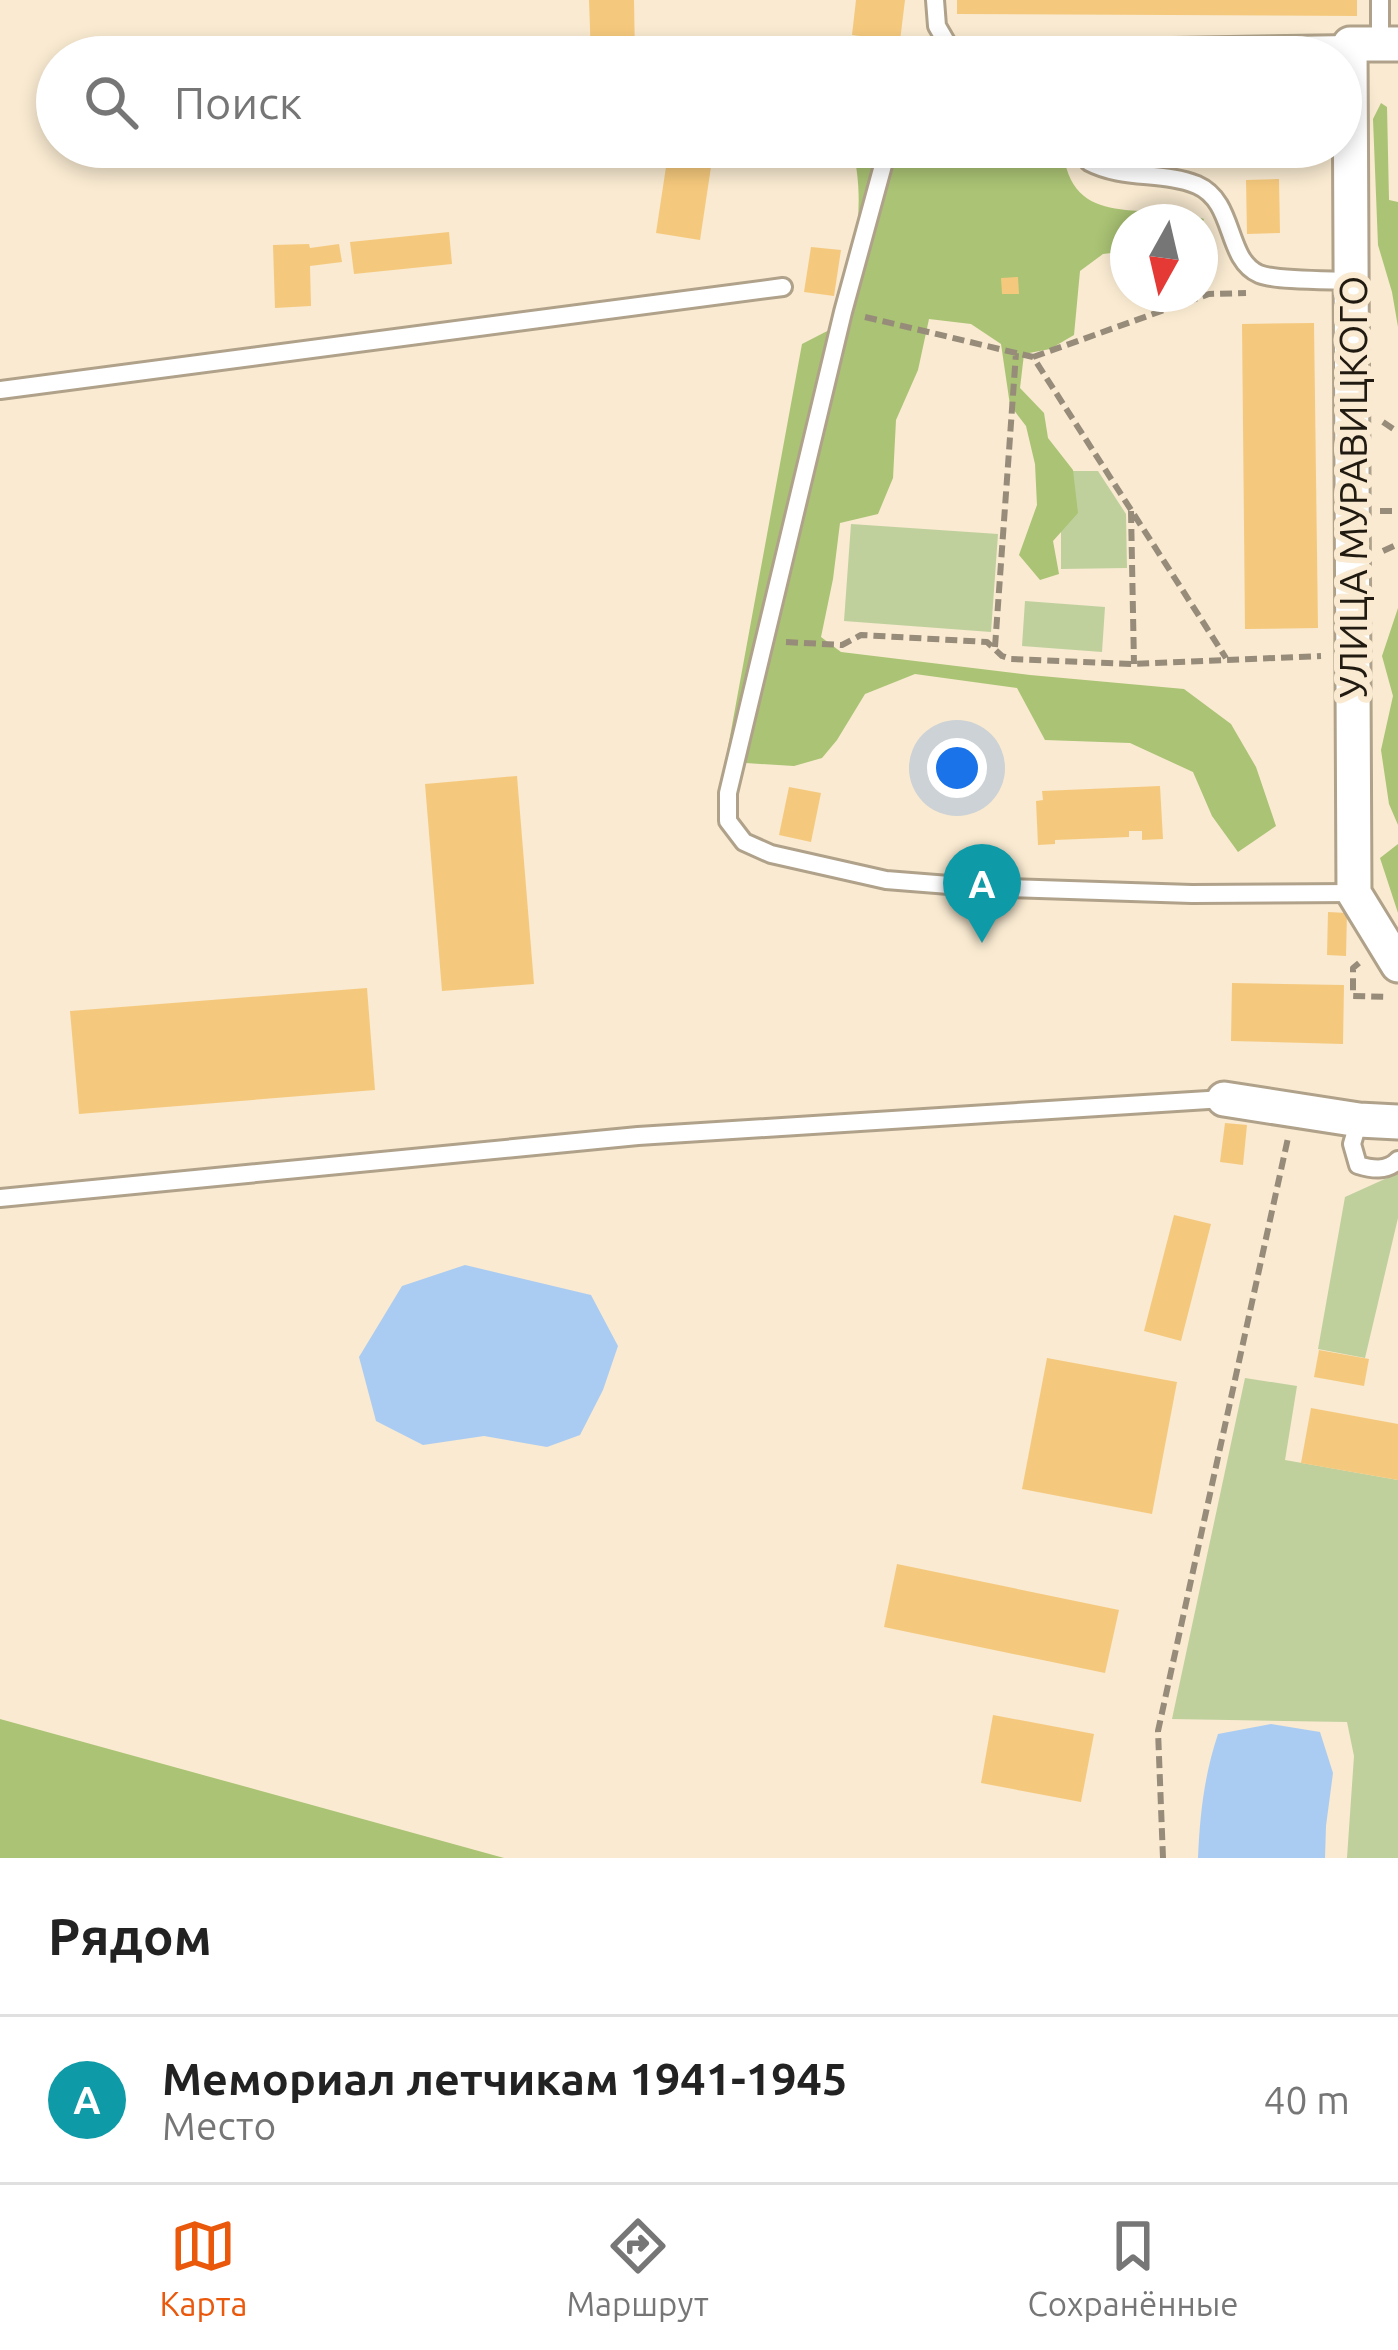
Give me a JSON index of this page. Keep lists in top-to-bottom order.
{
  "streets": {
    "street": ["УЛИЦА МУРАВИЦКОГО"]
  },
  "north": "bottom",
  "page": {
    "search": "Поиск",
    "pins": "A",
    "heading": "Рядом",
    "list": [
      {
        "mark": "A",
        "name": "Мемориал летчикам 1941-1945",
        "note": "Место",
        "value": "40 m"
      }
    ],
    "nav": ["Карта", "Маршрут", "Сохранённые"]
  }
}
